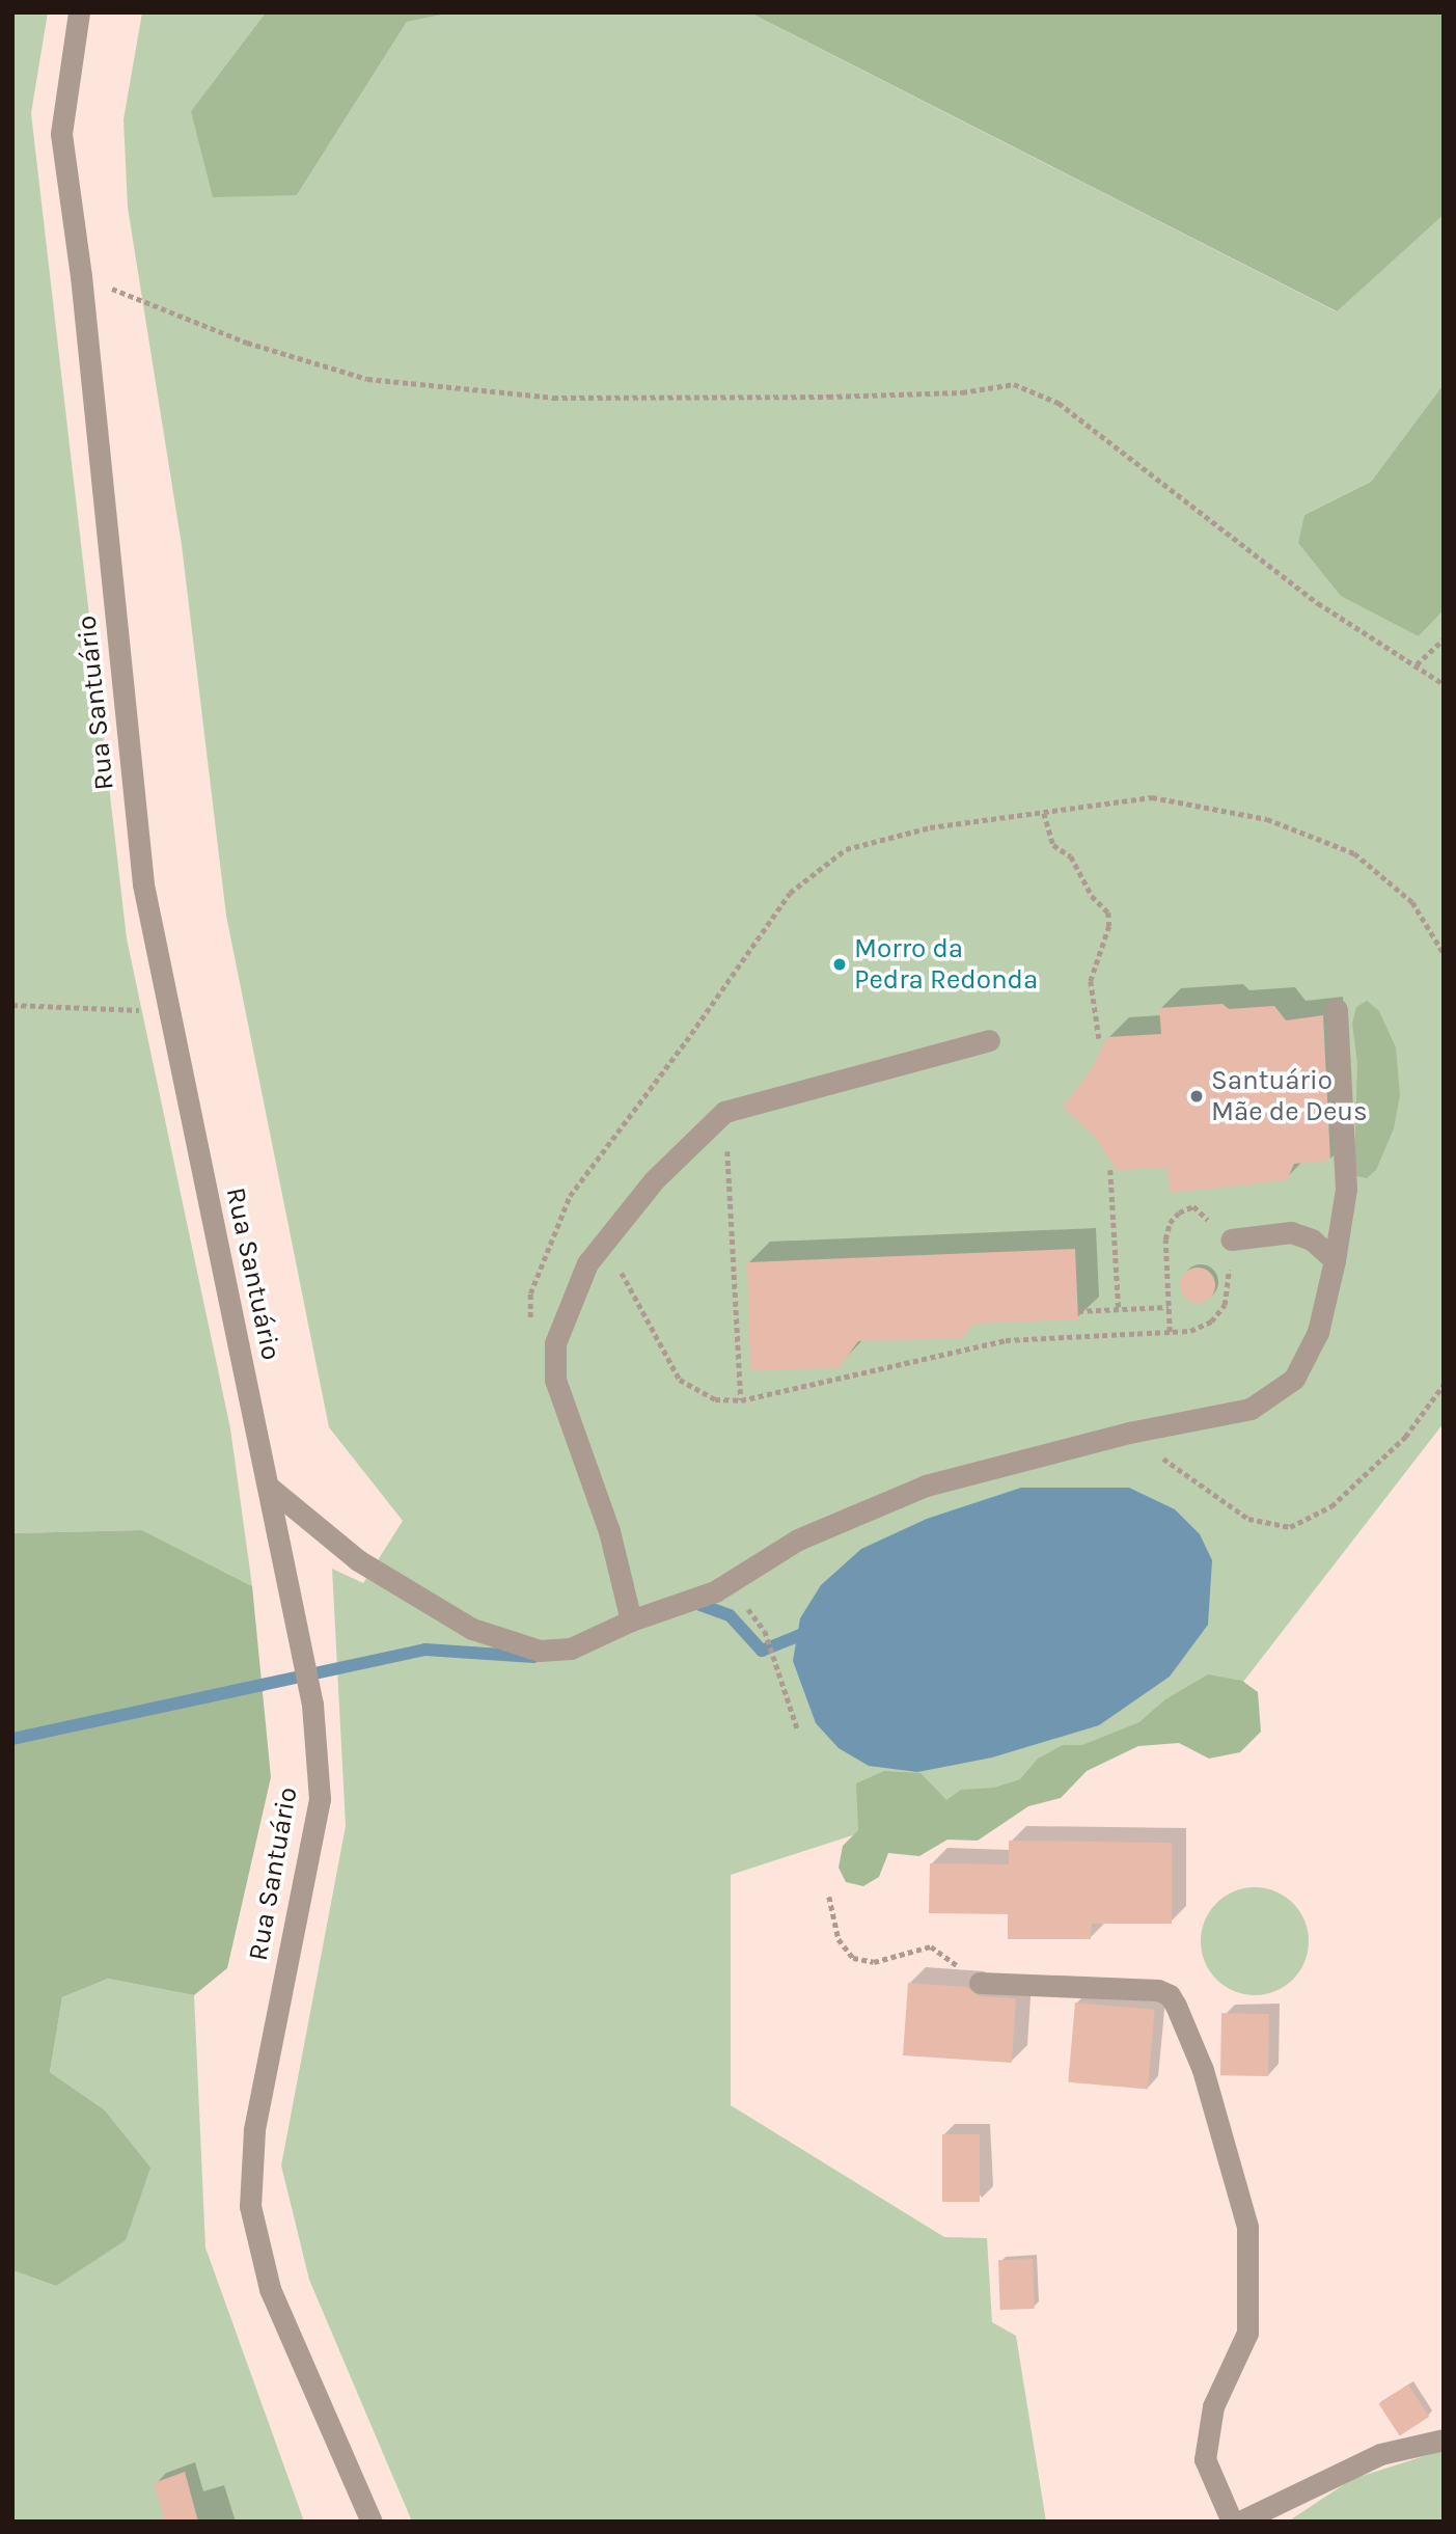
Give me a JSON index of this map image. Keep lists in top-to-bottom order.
{
  "streets": {
    "street": ["Rua Santuário"]
  },
  "places": ["Morro da Pedra Redonda", "Santuário Mãe de Deus"]
}
